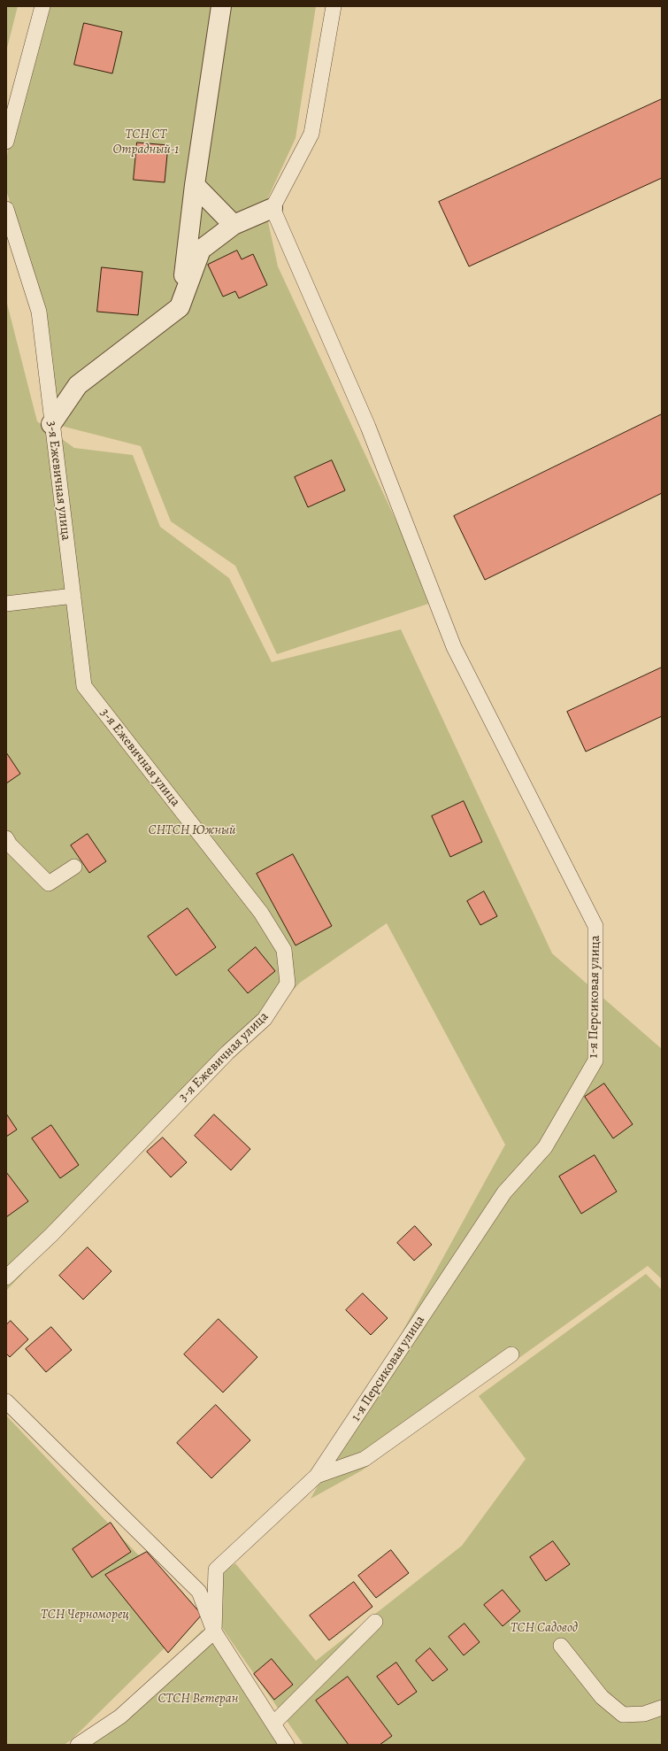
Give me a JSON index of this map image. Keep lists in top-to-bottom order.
{
  "streets": {
    "lane": ["3-я Ежевичная улица", "1-я Персиковая улица"]
  },
  "parks": [
    "ТСН СТ Отрадный-1",
    "СНТСН Южный",
    "ТСН Черноморец",
    "ТСН Садовод",
    "СТСН Ветеран"
  ]
}
